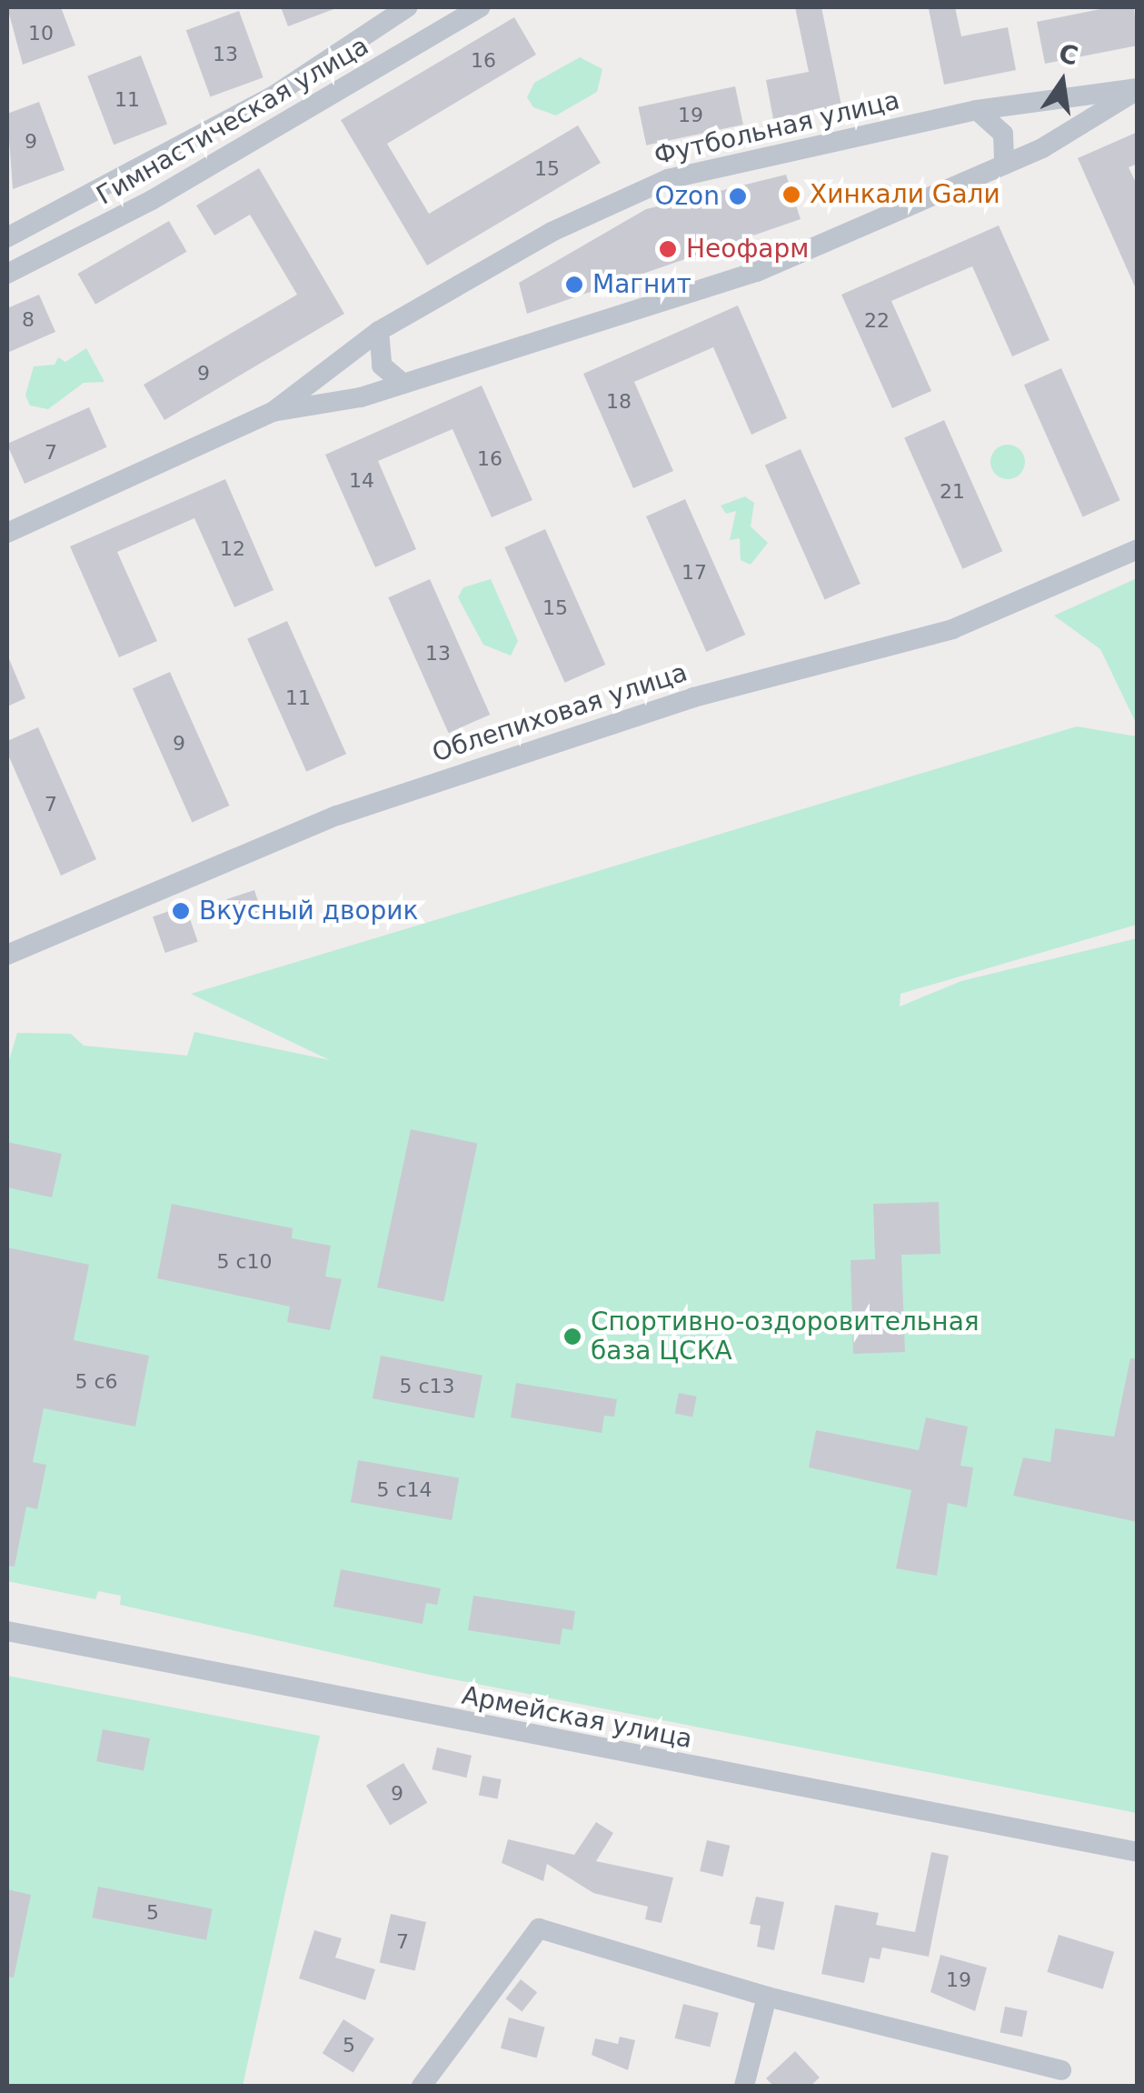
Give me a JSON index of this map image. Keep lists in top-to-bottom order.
{
  "streets": {
    "street": [
      "Гимнастическая улица",
      "Футбольная улица",
      "Облепиховая улица",
      "Армейская улица"
    ]
  },
  "places": [
    "Хинкали Gали",
    "Ozon",
    "Неофарм",
    "Магнит",
    "Вкусный дворик",
    "Спортивно-оздоровительная база ЦСКА"
  ],
  "house_numbers": [
    "10",
    "13",
    "16",
    "11",
    "19",
    "9",
    "15",
    "8",
    "22",
    "9",
    "18",
    "7",
    "16",
    "14",
    "21",
    "12",
    "17",
    "15",
    "13",
    "11",
    "9",
    "7",
    "5 с10",
    "5 с6",
    "5 с13",
    "5 с14",
    "9",
    "5",
    "7",
    "19",
    "5"
  ],
  "north": "top"
}
